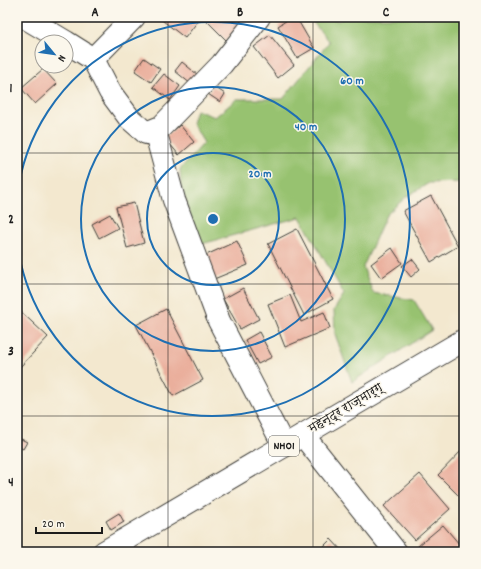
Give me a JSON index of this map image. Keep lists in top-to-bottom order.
{
  "streets": {
    "main road": ["महेन्द्र राज्मार्ग्", "NH01"]
  },
  "scale_bar": "20 m",
  "north": "bottom right",
  "grid": {
    "columns": ["A", "B", "C"],
    "rows": [
      "1",
      "2",
      "3",
      "4"
    ]
  },
  "rings": ["60 m", "40 m", "20 m"]
}
